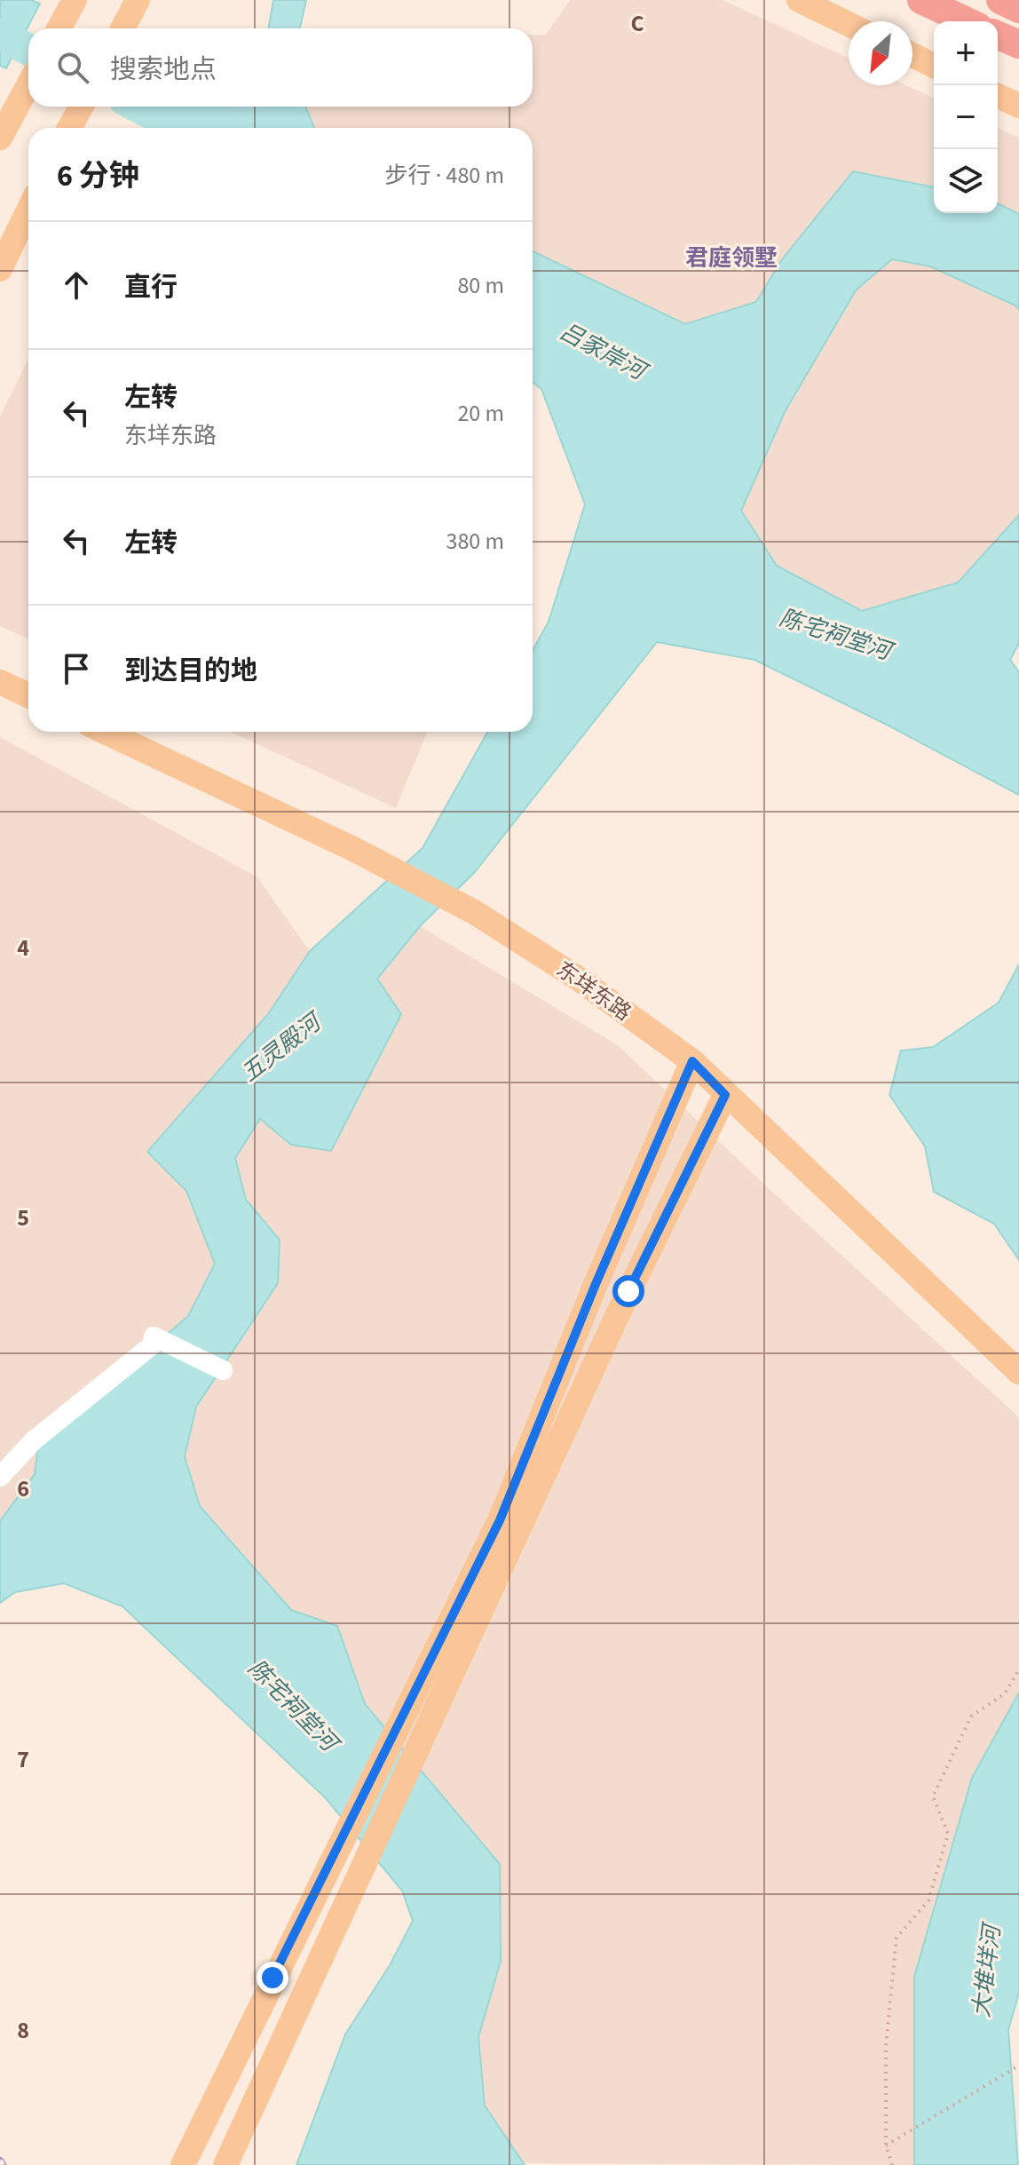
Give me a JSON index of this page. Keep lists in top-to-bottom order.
{
  "streets": {
    "main road": ["东垟东路"]
  },
  "districts": ["君庭领墅"],
  "water": [
    "吕家岸河",
    "陈宅祠堂河",
    "五灵殿河",
    "大堆垟河"
  ],
  "north": "bottom left",
  "page": {
    "map_buttons": ["+", "−"],
    "search": "搜索地点",
    "heading": ["6 分钟", "步行 · 480 m"],
    "list": [
      ["直行", "80 m"],
      ["左转", "东垟东路", "20 m"],
      ["左转", "380 m"],
      "到达目的地"
    ]
  },
  "grid": {
    "columns": ["C"],
    "rows": [
      "4",
      "5",
      "6",
      "7",
      "8"
    ]
  }
}
